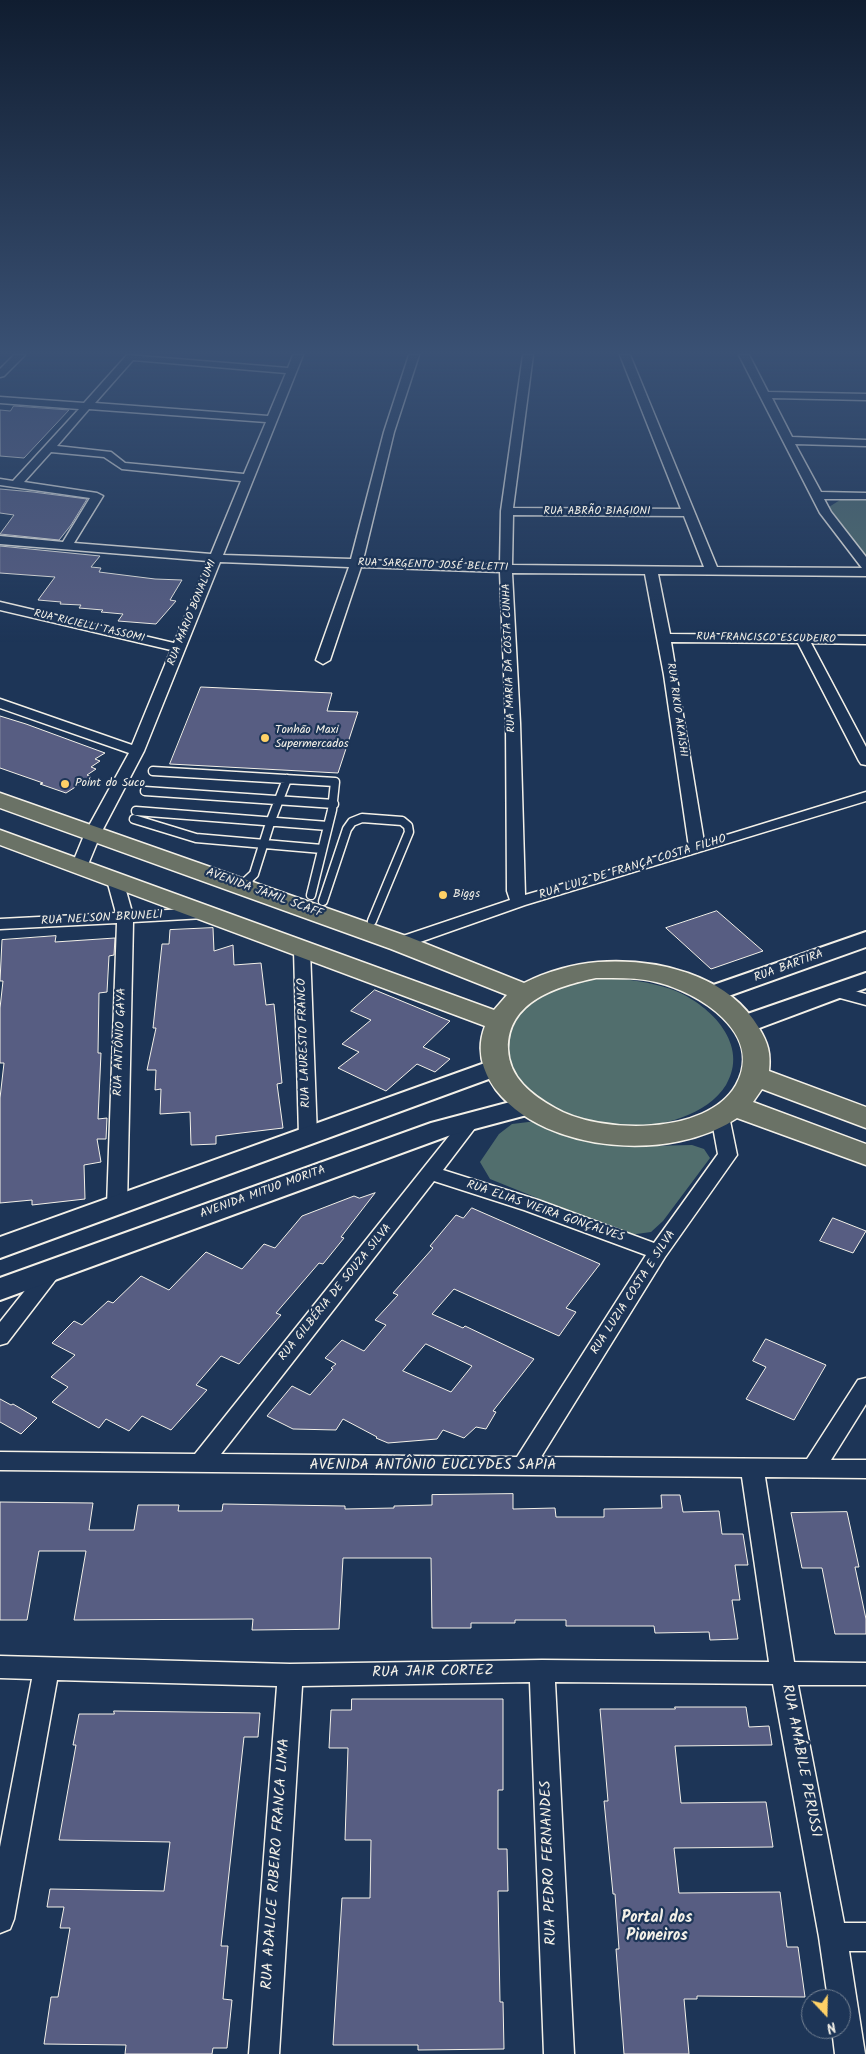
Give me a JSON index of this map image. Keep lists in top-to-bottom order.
{
  "streets": {
    "main road": ["AVENIDA JAMIL SCAFF"],
    "street": [
      "RUA ABRÃO BIAGIONI",
      "RUA SARGENTO JOSÉ BELETTI",
      "RUA MÁRIO BONALUMI",
      "RUA RICIELLI TASSOMI",
      "RUA FRANCISCO ESCUDEIRO",
      "RUA MARIA DA COSTA CUNHA",
      "RUA RIKIO AKAISHI",
      "RUA LUIZ DE FRANÇA COSTA FILHO",
      "RUA NELSON BRUNELI",
      "RUA BARTIRA",
      "RUA ANTÔNIO GAYA",
      "RUA LAURESTO FRANCO",
      "AVENIDA MITUO MORITA",
      "RUA ELIAS VIEIRA GONÇALVES",
      "RUA GILBÉRIA DE SOUZA SILVA",
      "RUA LUZIA COSTA E SILVA",
      "AVENIDA ANTÔNIO EUCLYDES SAPIA",
      "RUA JAIR CORTEZ",
      "RUA AMÁBILE PERUSSI",
      "RUA PEDRO FERNANDES",
      "RUA ADALICE RIBEIRO FRANCA LIMA"
    ]
  },
  "crossings": [
    ["RUA ABRÃO BIAGIONI", "RUA MARIA DA COSTA CUNHA"],
    ["RUA SARGENTO JOSÉ BELETTI", "RUA MÁRIO BONALUMI"],
    ["RUA SARGENTO JOSÉ BELETTI", "RUA MARIA DA COSTA CUNHA"],
    ["RUA SARGENTO JOSÉ BELETTI", "RUA RIKIO AKAISHI"],
    ["RUA MÁRIO BONALUMI", "RUA RICIELLI TASSOMI"],
    ["RUA MÁRIO BONALUMI", "AVENIDA JAMIL SCAFF"],
    ["RUA FRANCISCO ESCUDEIRO", "RUA RIKIO AKAISHI"],
    ["RUA MARIA DA COSTA CUNHA", "RUA LUIZ DE FRANÇA COSTA FILHO"],
    ["RUA RIKIO AKAISHI", "RUA LUIZ DE FRANÇA COSTA FILHO"],
    ["RUA LUIZ DE FRANÇA COSTA FILHO", "AVENIDA JAMIL SCAFF"],
    ["RUA NELSON BRUNELI", "RUA ANTÔNIO GAYA"],
    ["AVENIDA MITUO MORITA", "RUA GILBÉRIA DE SOUZA SILVA"],
    ["RUA ELIAS VIEIRA GONÇALVES", "RUA GILBÉRIA DE SOUZA SILVA"],
    ["RUA ELIAS VIEIRA GONÇALVES", "RUA LUZIA COSTA E SILVA"],
    ["RUA GILBÉRIA DE SOUZA SILVA", "AVENIDA ANTÔNIO EUCLYDES SAPIA"],
    ["RUA LUZIA COSTA E SILVA", "AVENIDA ANTÔNIO EUCLYDES SAPIA"],
    ["AVENIDA ANTÔNIO EUCLYDES SAPIA", "RUA AMÁBILE PERUSSI"],
    ["RUA JAIR CORTEZ", "RUA AMÁBILE PERUSSI"],
    ["RUA JAIR CORTEZ", "RUA PEDRO FERNANDES"],
    ["RUA JAIR CORTEZ", "RUA ADALICE RIBEIRO FRANCA LIMA"]
  ],
  "districts": ["Portal dos Pioneiros"],
  "places": ["Tonhão Maxi Supermercados", "Point do Suco", "Biggs"],
  "north": "bottom"
}
